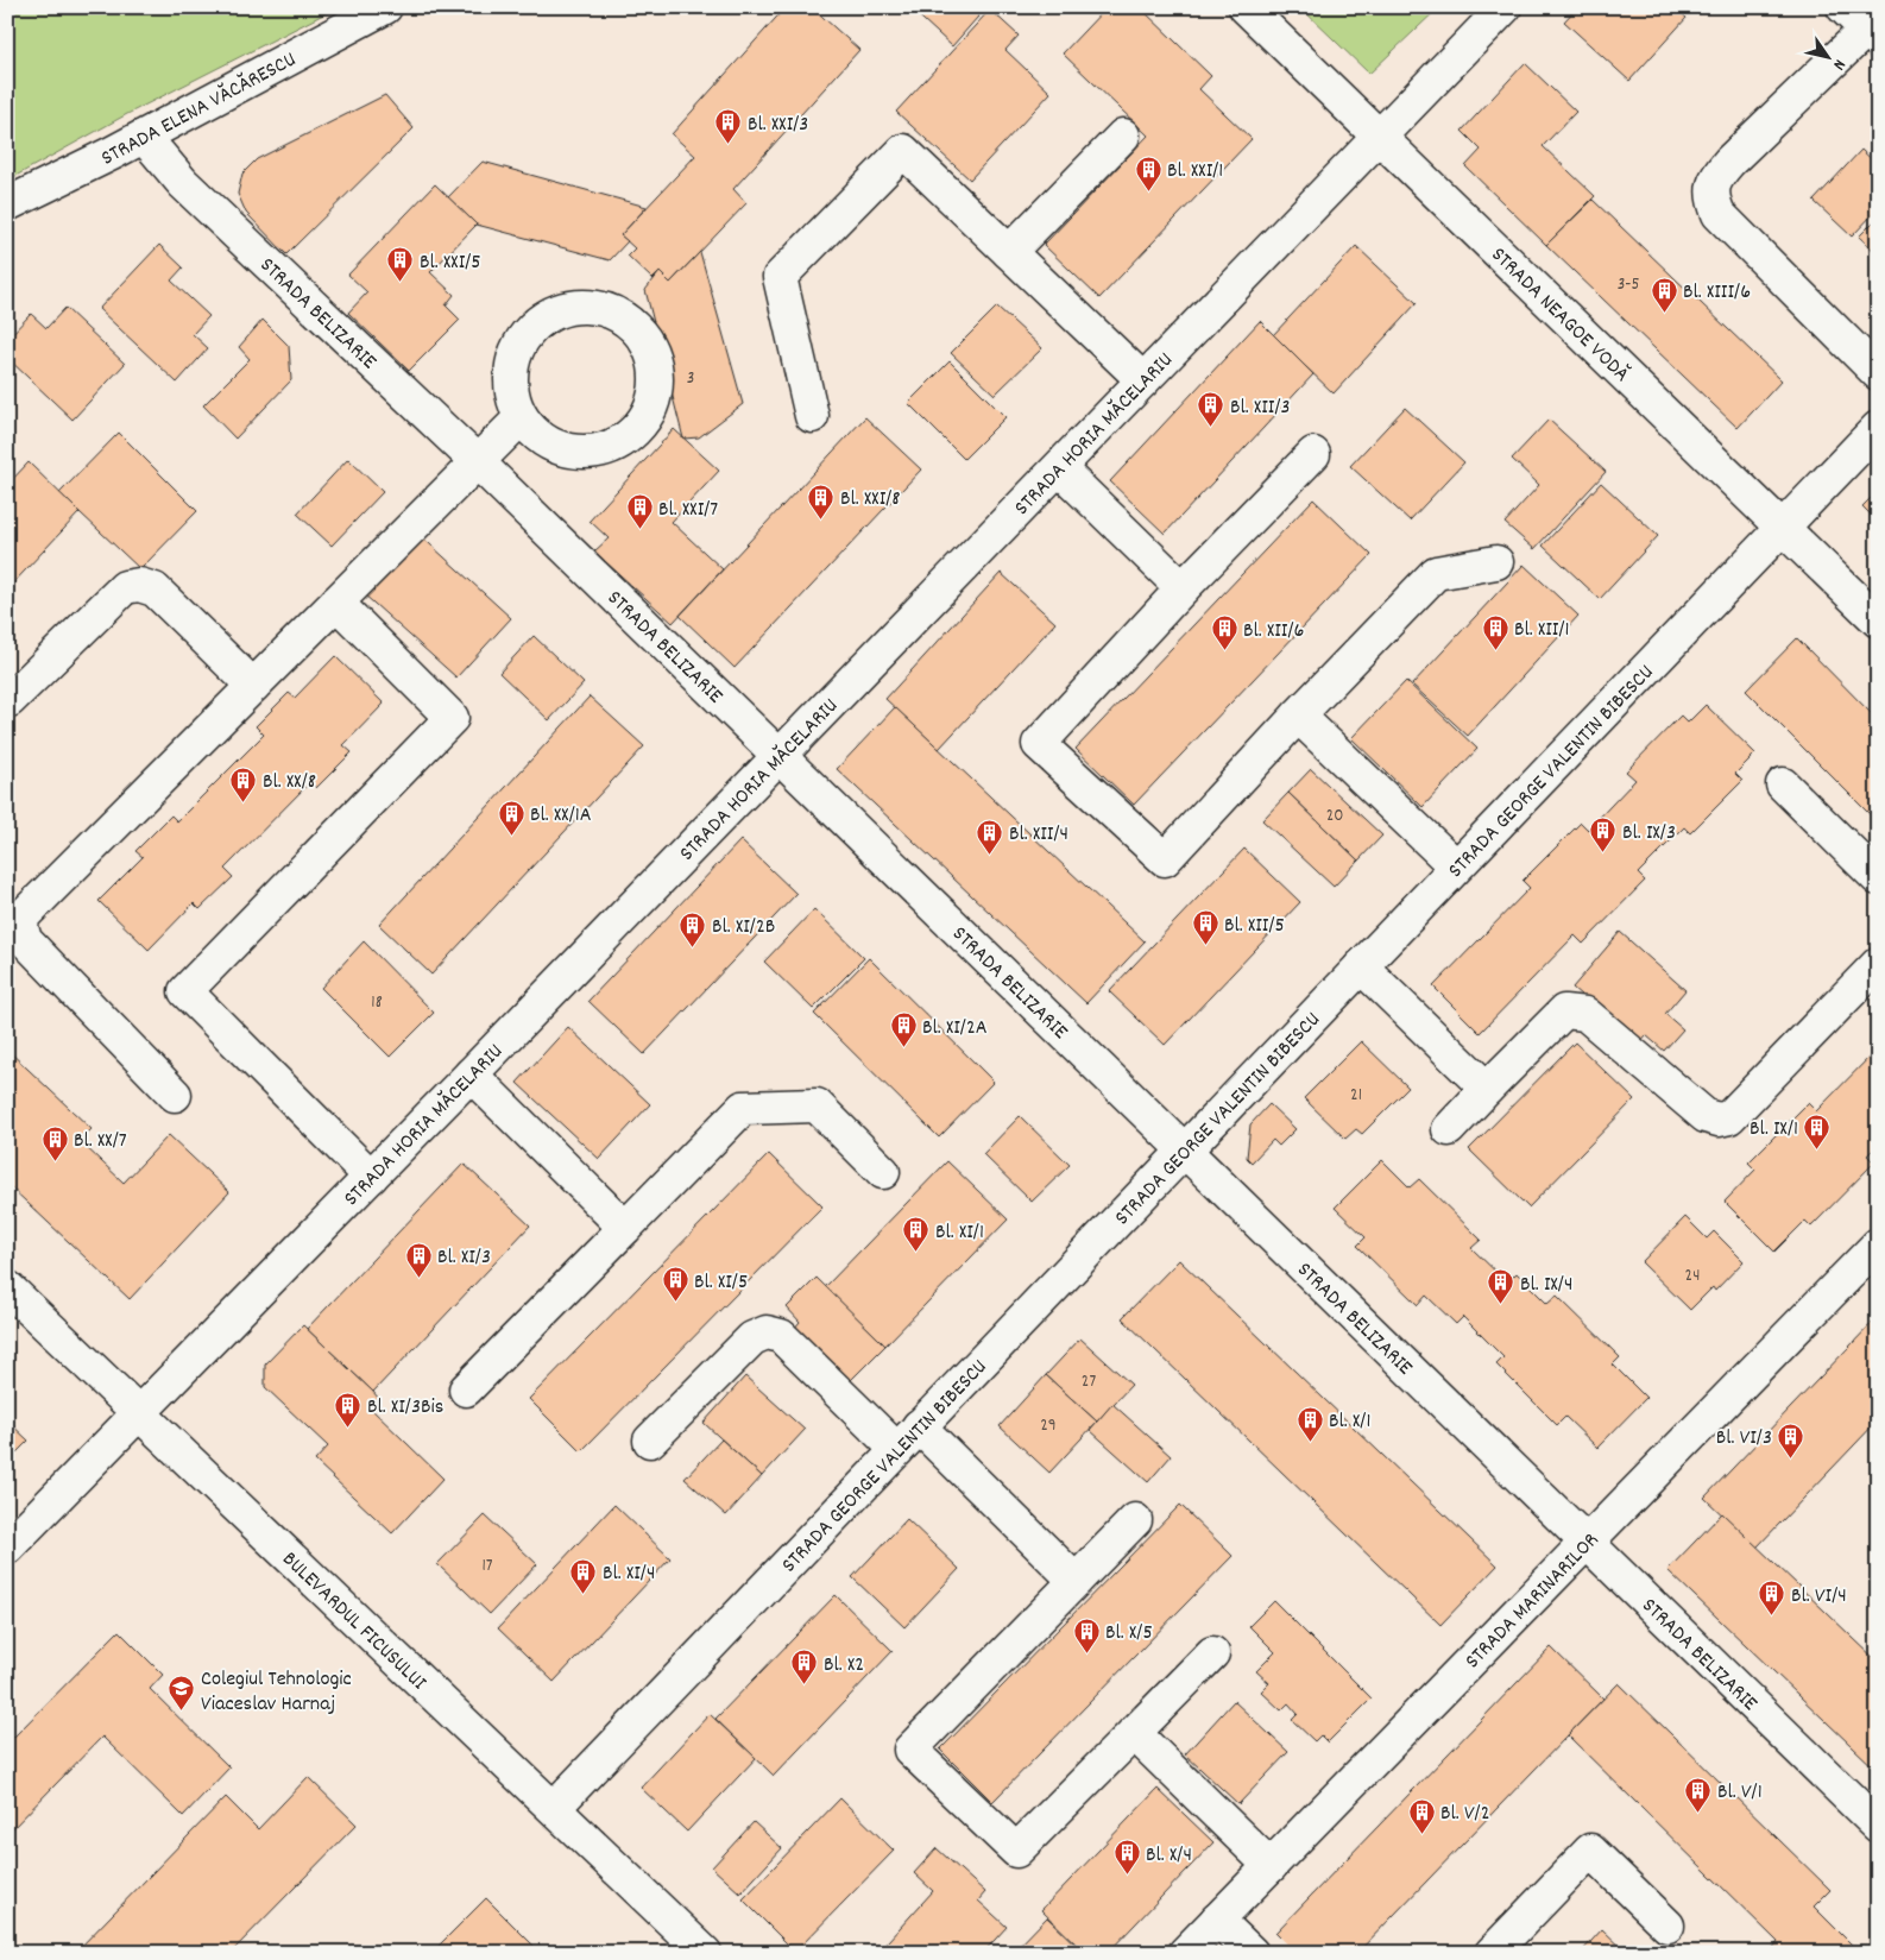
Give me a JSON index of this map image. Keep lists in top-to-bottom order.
{
  "streets": {
    "street": [
      "STRADA ELENA VĂCĂRESCU",
      "STRADA BELIZARIE",
      "STRADA NEAGOE VODĂ",
      "STRADA HORIA MĂCELARIU",
      "STRADA GEORGE VALENTIN BIBESCU",
      "STRADA MARINARILOR",
      "BULEVARDUL FICUSULUI"
    ]
  },
  "crossings": [
    ["STRADA ELENA VĂCĂRESCU", "STRADA BELIZARIE"],
    ["STRADA BELIZARIE", "STRADA HORIA MĂCELARIU"],
    ["STRADA BELIZARIE", "STRADA GEORGE VALENTIN BIBESCU"],
    ["STRADA BELIZARIE", "STRADA MARINARILOR"],
    ["STRADA NEAGOE VODĂ", "STRADA HORIA MĂCELARIU"],
    ["STRADA NEAGOE VODĂ", "STRADA GEORGE VALENTIN BIBESCU"],
    ["STRADA HORIA MĂCELARIU", "BULEVARDUL FICUSULUI"],
    ["STRADA GEORGE VALENTIN BIBESCU", "BULEVARDUL FICUSULUI"]
  ],
  "places": {
    "building": [
      "Bl. XXI/3",
      "Bl. XXI/1",
      "Bl. XXI/5",
      "Bl. XIII/6",
      "Bl. XII/3",
      "Bl. XXI/8",
      "Bl. XXI/7",
      "Bl. XII/1",
      "Bl. XII/6",
      "Bl. XX/8",
      "Bl. XX/1A",
      "Bl. IX/3",
      "Bl. XII/4",
      "Bl. XII/5",
      "Bl. XI/2B",
      "Bl. XI/2A",
      "Bl. IX/1",
      "Bl. XX/7",
      "Bl. XI/1",
      "Bl. XI/3",
      "Bl. XI/5",
      "Bl. IX/4",
      "Bl. XI/3Bis",
      "Bl. X/1",
      "Bl. VI/3",
      "Bl. XI/4",
      "Bl. VI/4",
      "Bl. X/5",
      "Bl. X2",
      "Bl. V/1",
      "Bl. V/2",
      "Bl. X/4"
    ],
    "school or university": ["Colegiul Tehnologic Viaceslav Harnaj"]
  },
  "house_numbers": [
    "3-5",
    "3",
    "20",
    "18",
    "21",
    "24",
    "27",
    "29",
    "17"
  ],
  "north": "bottom right"
}
